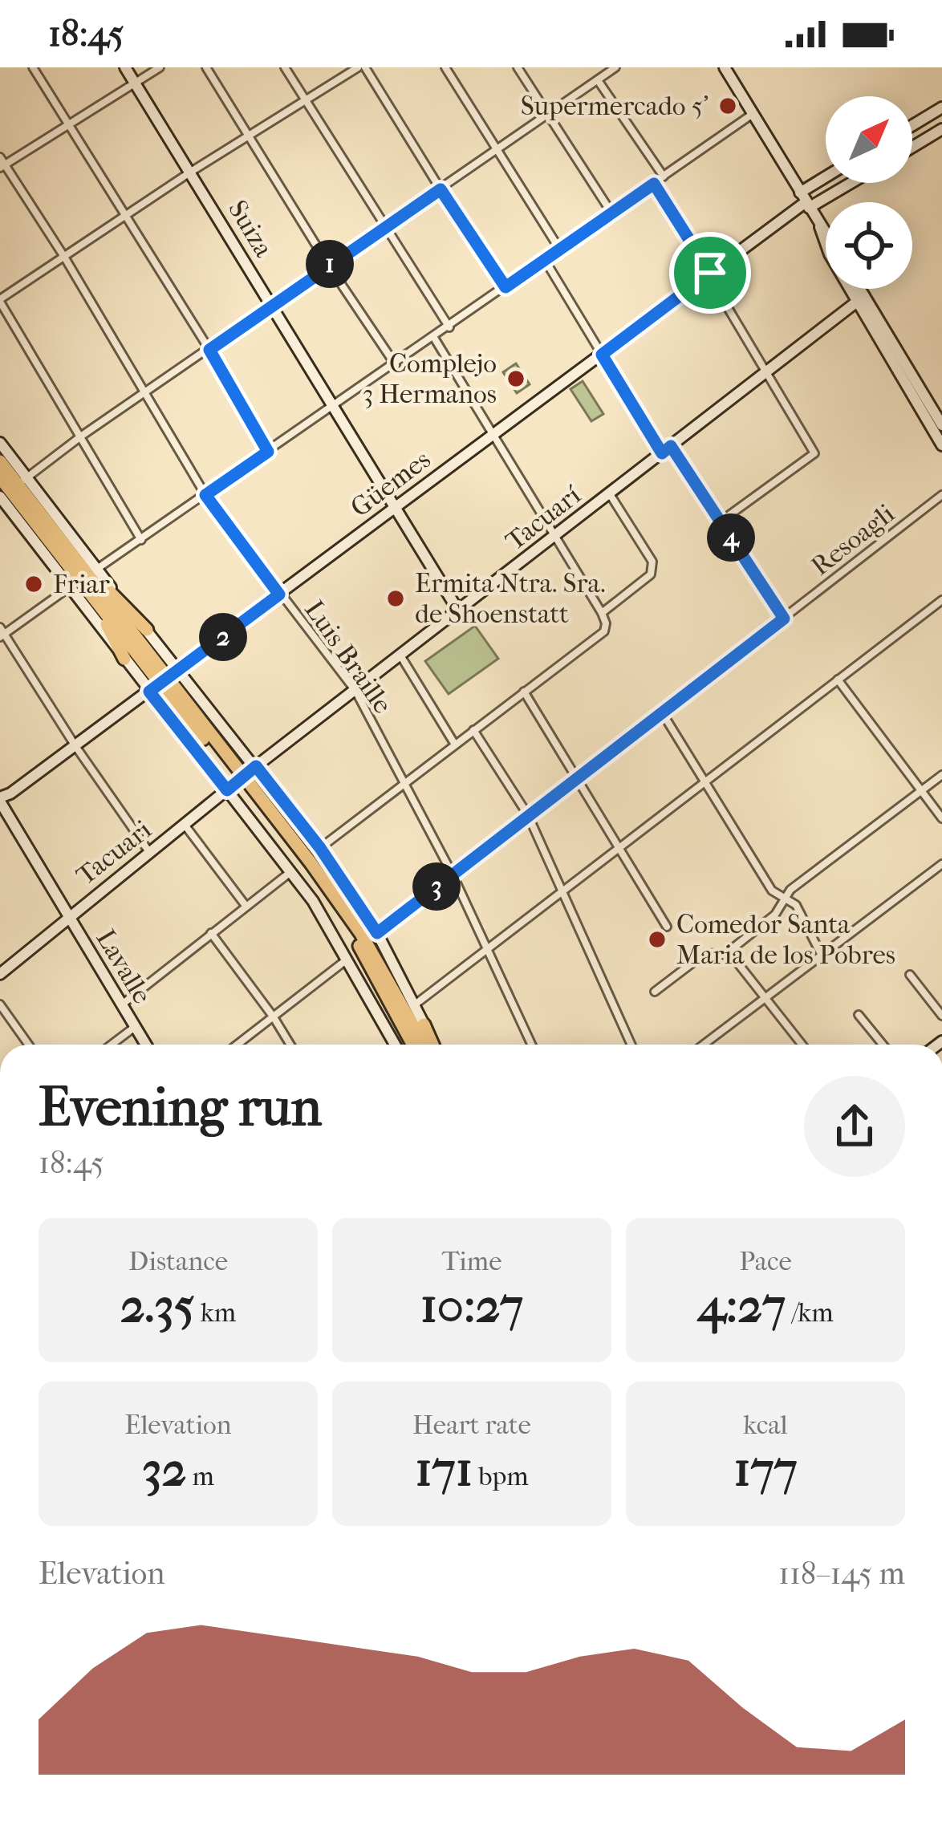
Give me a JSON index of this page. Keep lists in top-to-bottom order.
{
  "streets": {
    "street": [
      "Suiza",
      "Güemes",
      "Tacuarí",
      "Resoagli",
      "Luis Braille",
      "Tacuari",
      "Lavalle"
    ]
  },
  "crossings": [
    ["Suiza", "Güemes"],
    ["Suiza", "Tacuarí"],
    ["Güemes", "Luis Braille"],
    ["Güemes", "Lavalle"],
    ["Tacuarí", "Luis Braille"],
    ["Tacuarí", "Tacuari"],
    ["Resoagli", "Luis Braille"],
    ["Tacuari", "Lavalle"]
  ],
  "places": [
    "Supermercado 5'",
    "Complejo 3 Hermanos",
    "Friar",
    "Ermita Ntra. Sra. de Shoenstatt",
    "Comedor Santa Maria de los Pobres"
  ],
  "north": "top right",
  "page": {
    "status": "18:45",
    "pins": [
      "1",
      "4",
      "2",
      "3"
    ],
    "heading": ["Evening run", "18:45"],
    "stats": [
      ["Distance", "2.35 km"],
      ["Time", "10:27"],
      ["Pace", "4:27 /km"],
      ["Elevation", "32 m"],
      ["Heart rate", "171 bpm"],
      ["kcal", "177"]
    ],
    "chart": ["Elevation", "118–145 m"]
  }
}
